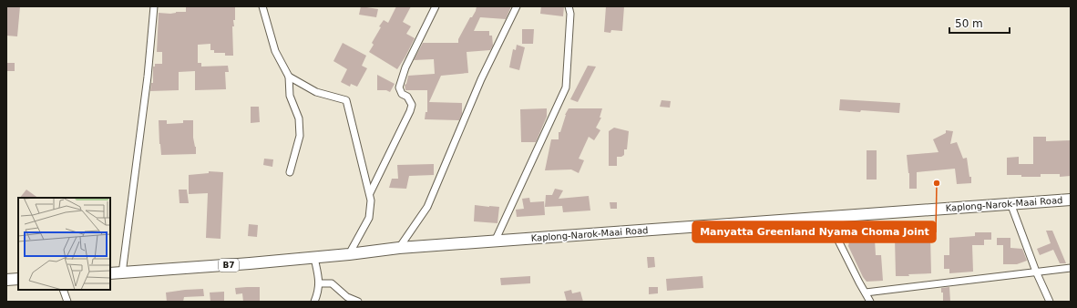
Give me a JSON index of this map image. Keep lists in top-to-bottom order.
{
  "streets": {
    "highway": ["Kaplong-Narok-Maai Road", "B7"]
  },
  "places": ["Manyatta Greenland Nyama Choma Joint"],
  "scale_bar": "50 m"
}
